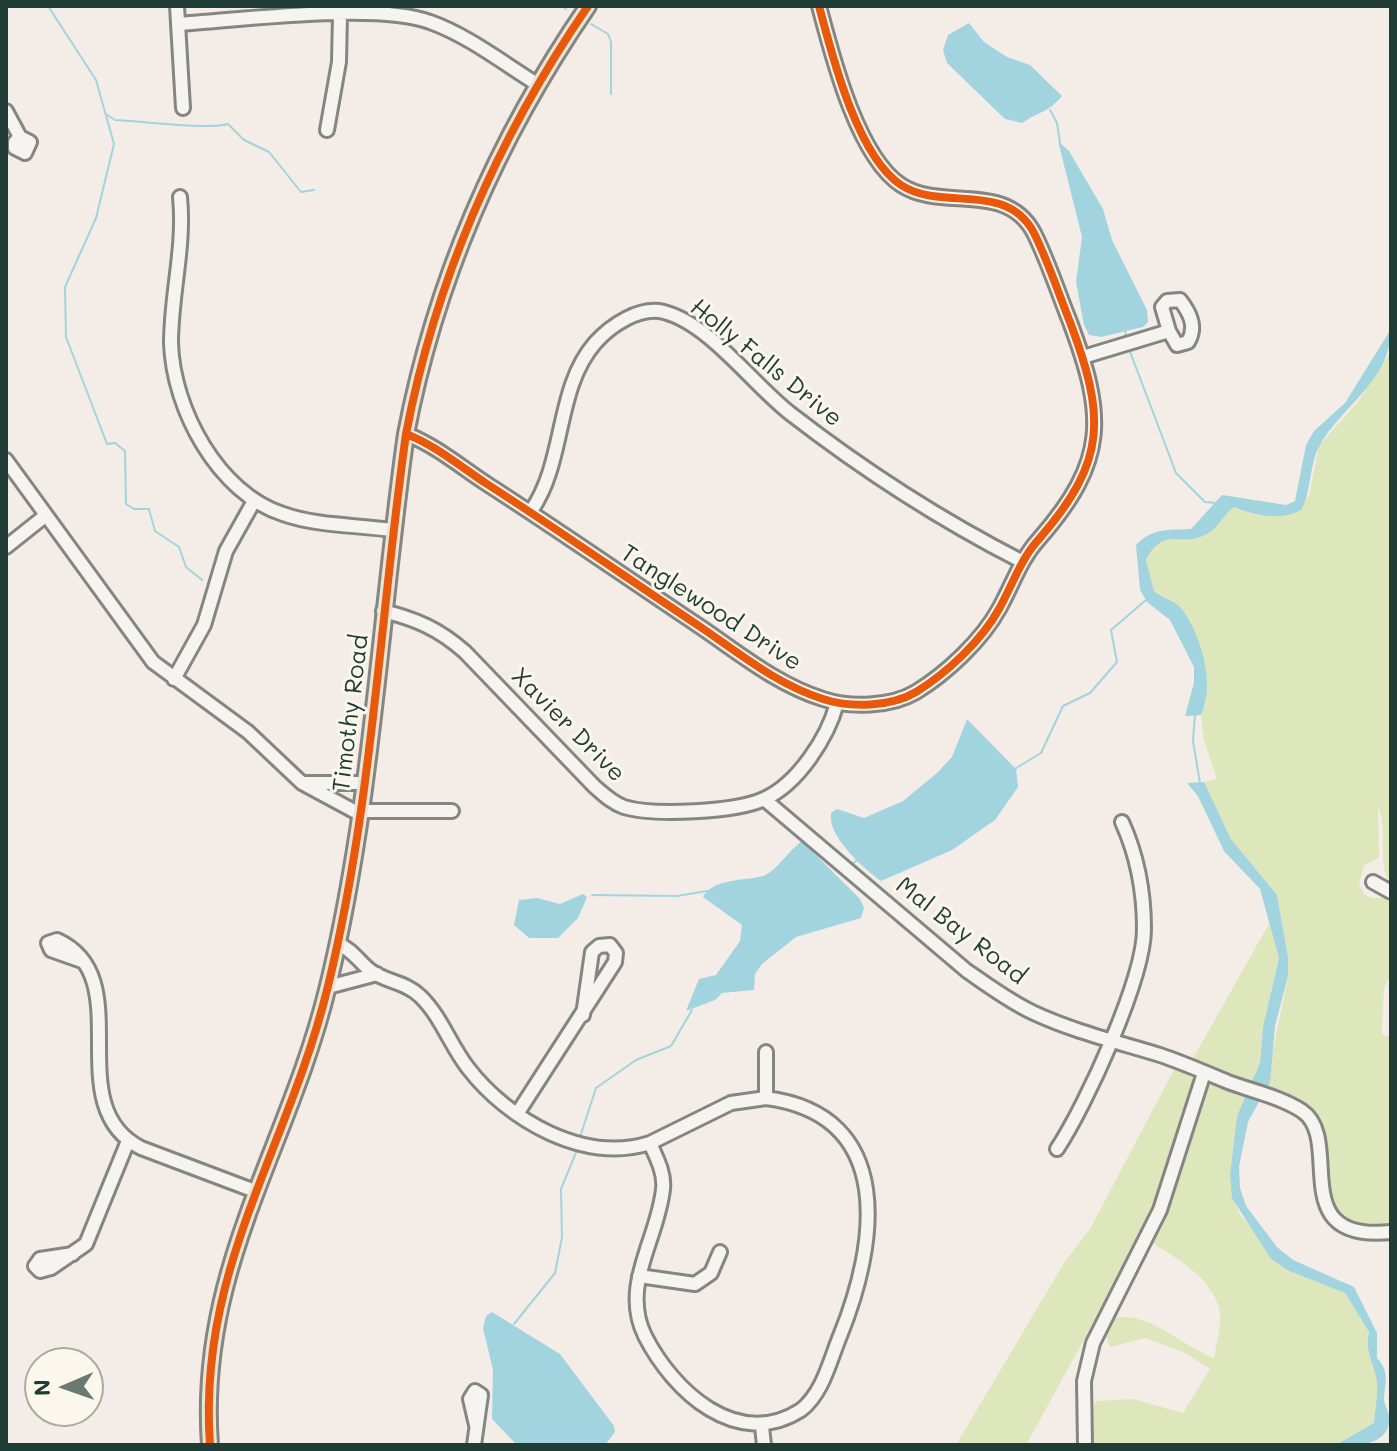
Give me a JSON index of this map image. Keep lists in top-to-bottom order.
{
  "streets": {
    "main road": ["Timothy Road"],
    "street": [
      "Holly Falls Drive",
      "Tanglewood Drive",
      "Xavier Drive",
      "Mal Bay Road"
    ]
  },
  "crossings": [
    ["Holly Falls Drive", "Tanglewood Drive"],
    ["Tanglewood Drive", "Timothy Road"],
    ["Tanglewood Drive", "Xavier Drive"],
    ["Timothy Road", "Xavier Drive"],
    ["Xavier Drive", "Mal Bay Road"]
  ],
  "north": "left"
}
